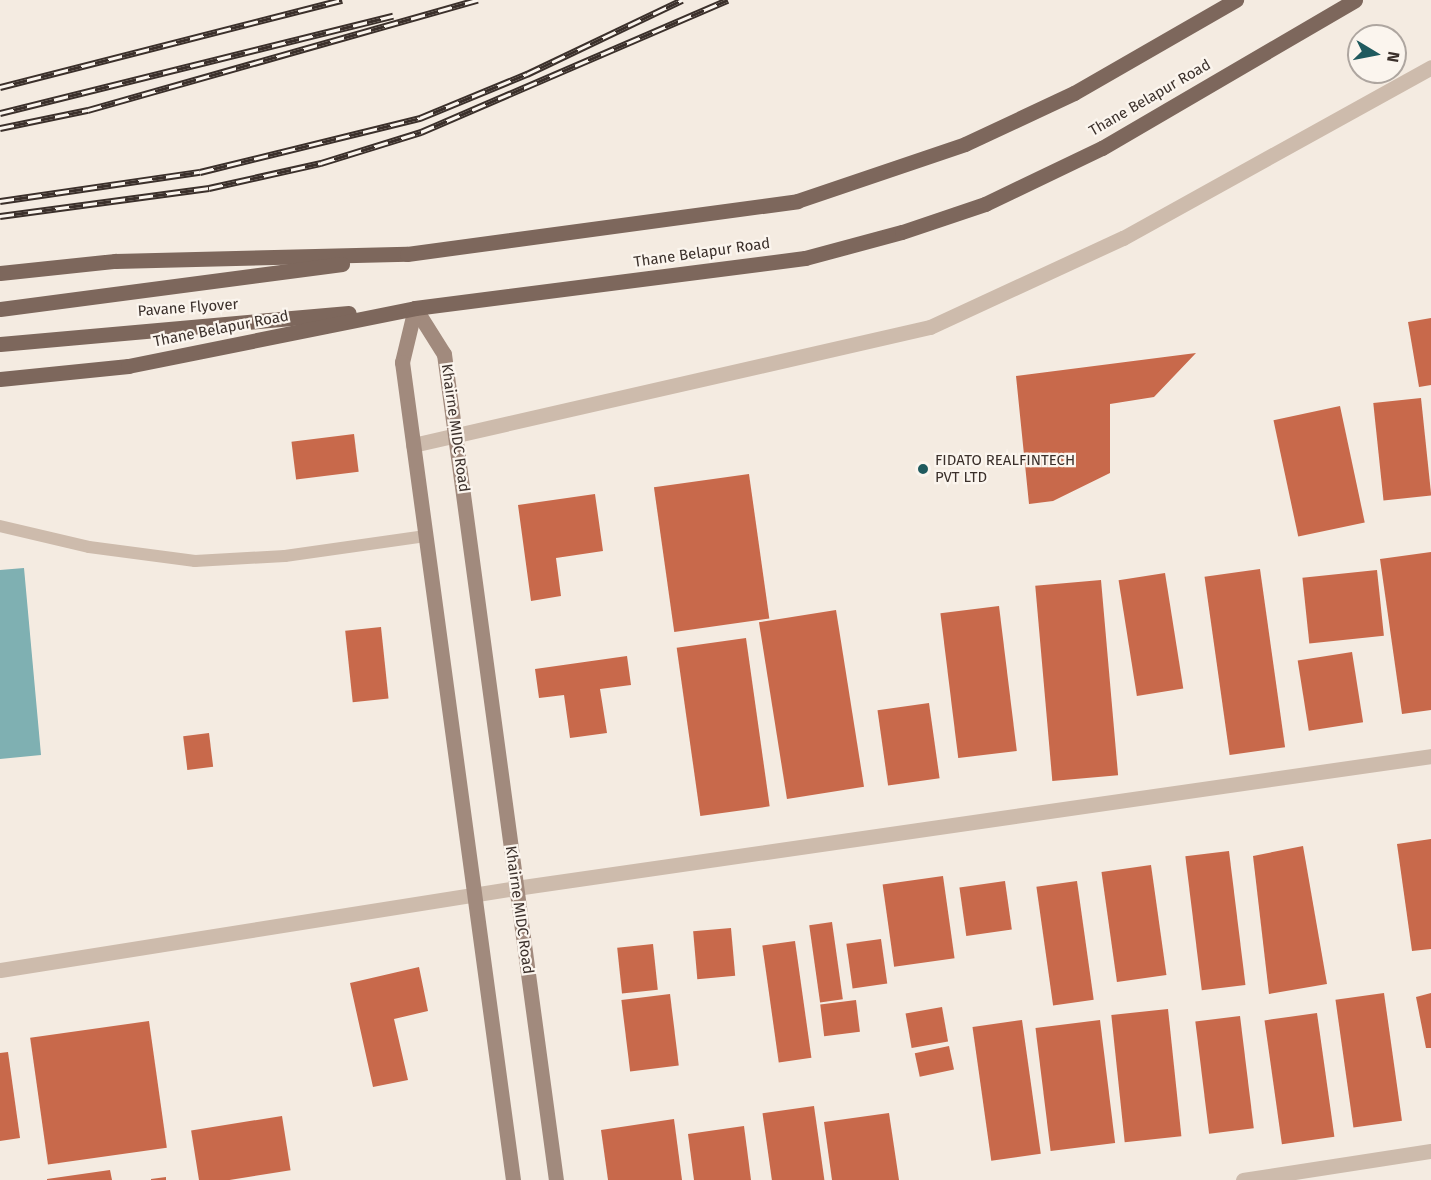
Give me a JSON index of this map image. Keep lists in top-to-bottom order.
{
  "streets": {
    "main road": ["Thane Belapur Road", "Pavane Flyover", "Khairne MIDC Road"]
  },
  "crossings": [
    ["Thane Belapur Road", "Pavane Flyover"],
    ["Thane Belapur Road", "Khairne MIDC Road"],
    ["Pavane Flyover", "Khairne MIDC Road"]
  ],
  "places": ["FIDATO REALFINTECH PVT LTD"],
  "north": "right"
}
